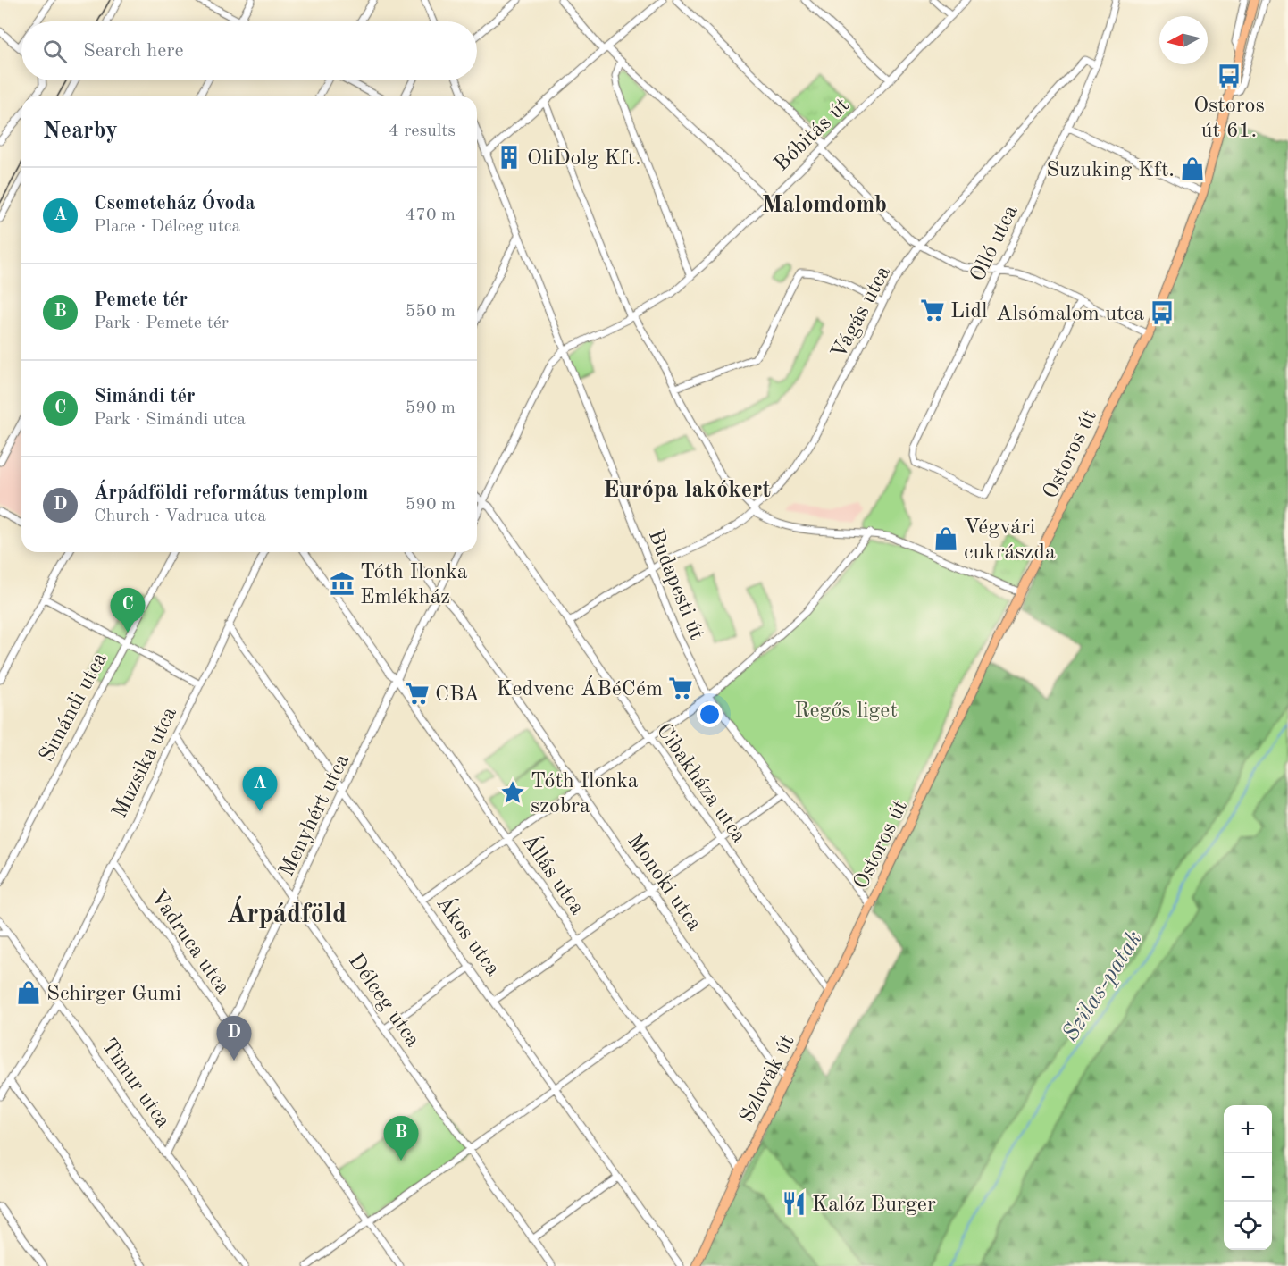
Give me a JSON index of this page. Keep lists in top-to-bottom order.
{
  "streets": {
    "main road": ["Ostoros út", "Szlovák út"],
    "street": [
      "Bóbitás út",
      "Olló utca",
      "Vágás utca",
      "Budapesti út",
      "Simándi utca",
      "Muzsika utca",
      "Cibakháza utca",
      "Menyhért utca",
      "Állás utca",
      "Monoki utca",
      "Ákos utca",
      "Vadruca utca",
      "Délceg utca",
      "Timur utca"
    ]
  },
  "crossings": [
    ["Bóbitás út", "Budapesti út"],
    ["Vágás utca", "Budapesti út"],
    ["Vágás utca", "Cibakháza utca"],
    ["Ostoros út", "Budapesti út"],
    ["Ostoros út", "Szlovák út"],
    ["Budapesti út", "Szlovák út"],
    ["Muzsika utca", "Ákos utca"],
    ["Muzsika utca", "Vadruca utca"],
    ["Muzsika utca", "Délceg utca"],
    ["Muzsika utca", "Timur utca"],
    ["Cibakháza utca", "Szlovák út"],
    ["Menyhért utca", "Állás utca"],
    ["Menyhért utca", "Monoki utca"],
    ["Menyhért utca", "Ákos utca"],
    ["Menyhért utca", "Vadruca utca"],
    ["Menyhért utca", "Délceg utca"],
    ["Menyhért utca", "Timur utca"],
    ["Állás utca", "Szlovák út"],
    ["Monoki utca", "Szlovák út"]
  ],
  "districts": ["Malomdomb", "Európa lakókert", "Árpádföld"],
  "water": ["Szilas-patak"],
  "parks": ["Regős liget"],
  "places": {
    "bus stop": ["Ostoros út 61.", "Alsómalom utca"],
    "building": ["OliDolg Kft."],
    "shop": ["Suzuking Kft.", "Végvári cukrászda", "Schirger Gumi"],
    "supermarket": ["Lidl", "Kedvenc ÁBéCém", "CBA"],
    "museum": ["Tóth Ilonka Emlékház"],
    "place": ["Tóth Ilonka szobra"],
    "restaurant": ["Kalóz Burger"]
  },
  "north": "left",
  "page": {
    "search": "Search here",
    "heading": ["Nearby", "4 results"],
    "list": [
      {
        "mark": "A",
        "name": "Csemeteház Óvoda",
        "note": "Place · Délceg utca",
        "value": "470 m"
      },
      {
        "mark": "B",
        "name": "Pemete tér",
        "note": "Park · Pemete tér",
        "value": "550 m"
      },
      {
        "mark": "C",
        "name": "Simándi tér",
        "note": "Park · Simándi utca",
        "value": "590 m"
      },
      {
        "mark": "D",
        "name": "Árpádföldi református templom",
        "note": "Church · Vadruca utca",
        "value": "590 m"
      }
    ],
    "pins": [
      "C",
      "A",
      "D",
      "B"
    ],
    "map_buttons": ["+", "−"]
  }
}
